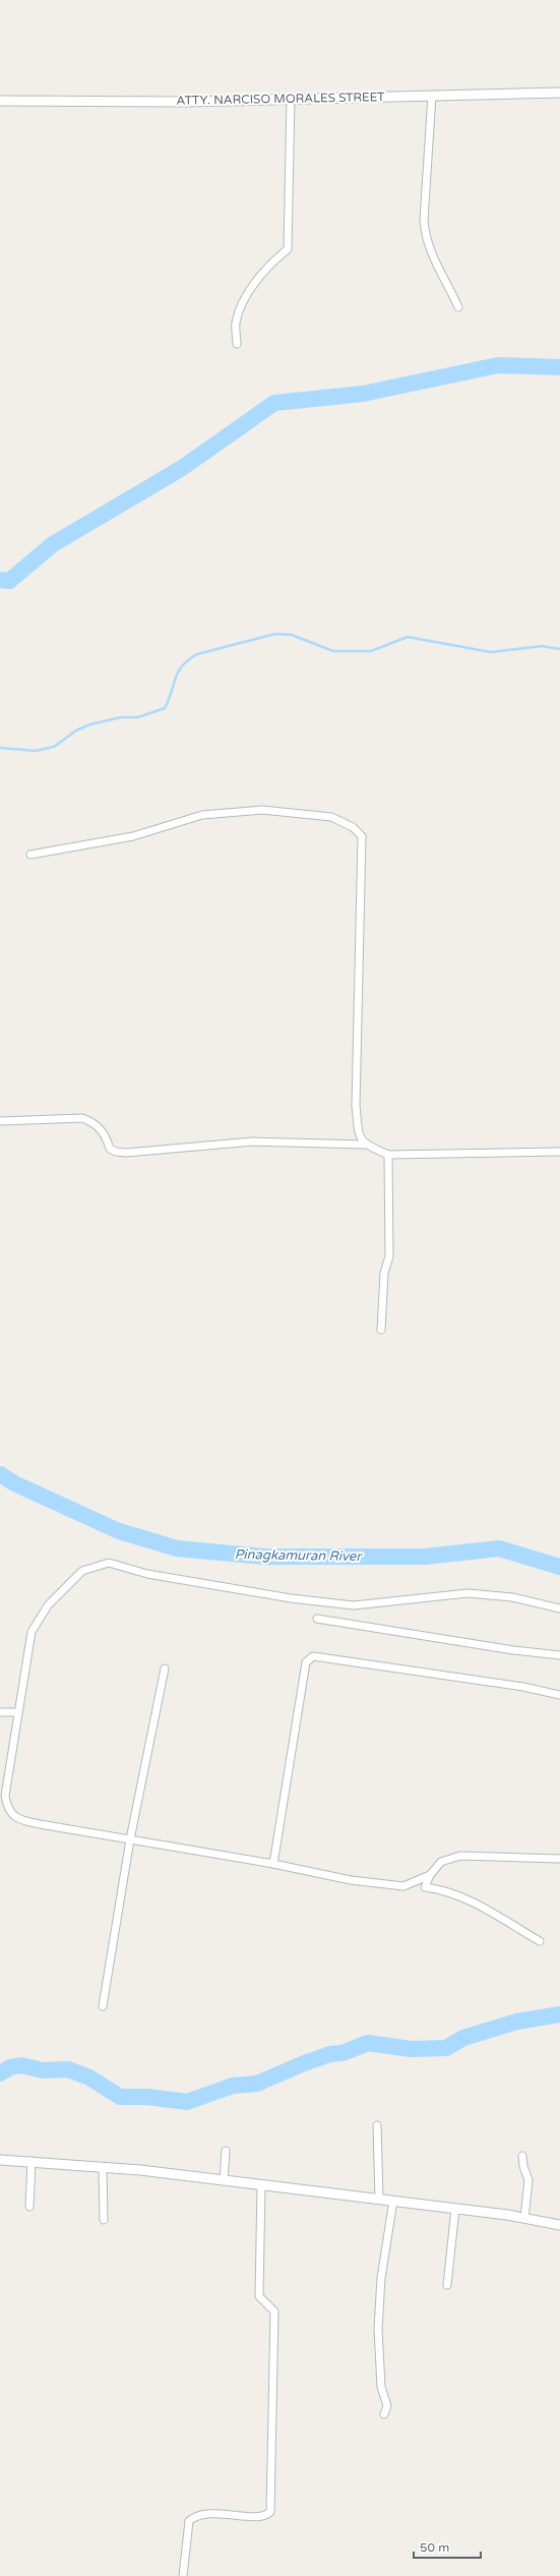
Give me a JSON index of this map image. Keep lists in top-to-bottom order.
{
  "streets": {
    "street": ["ATTY. NARCISO MORALES STREET"]
  },
  "water": ["Pinagkamuran River"],
  "scale_bar": "50 m"
}
